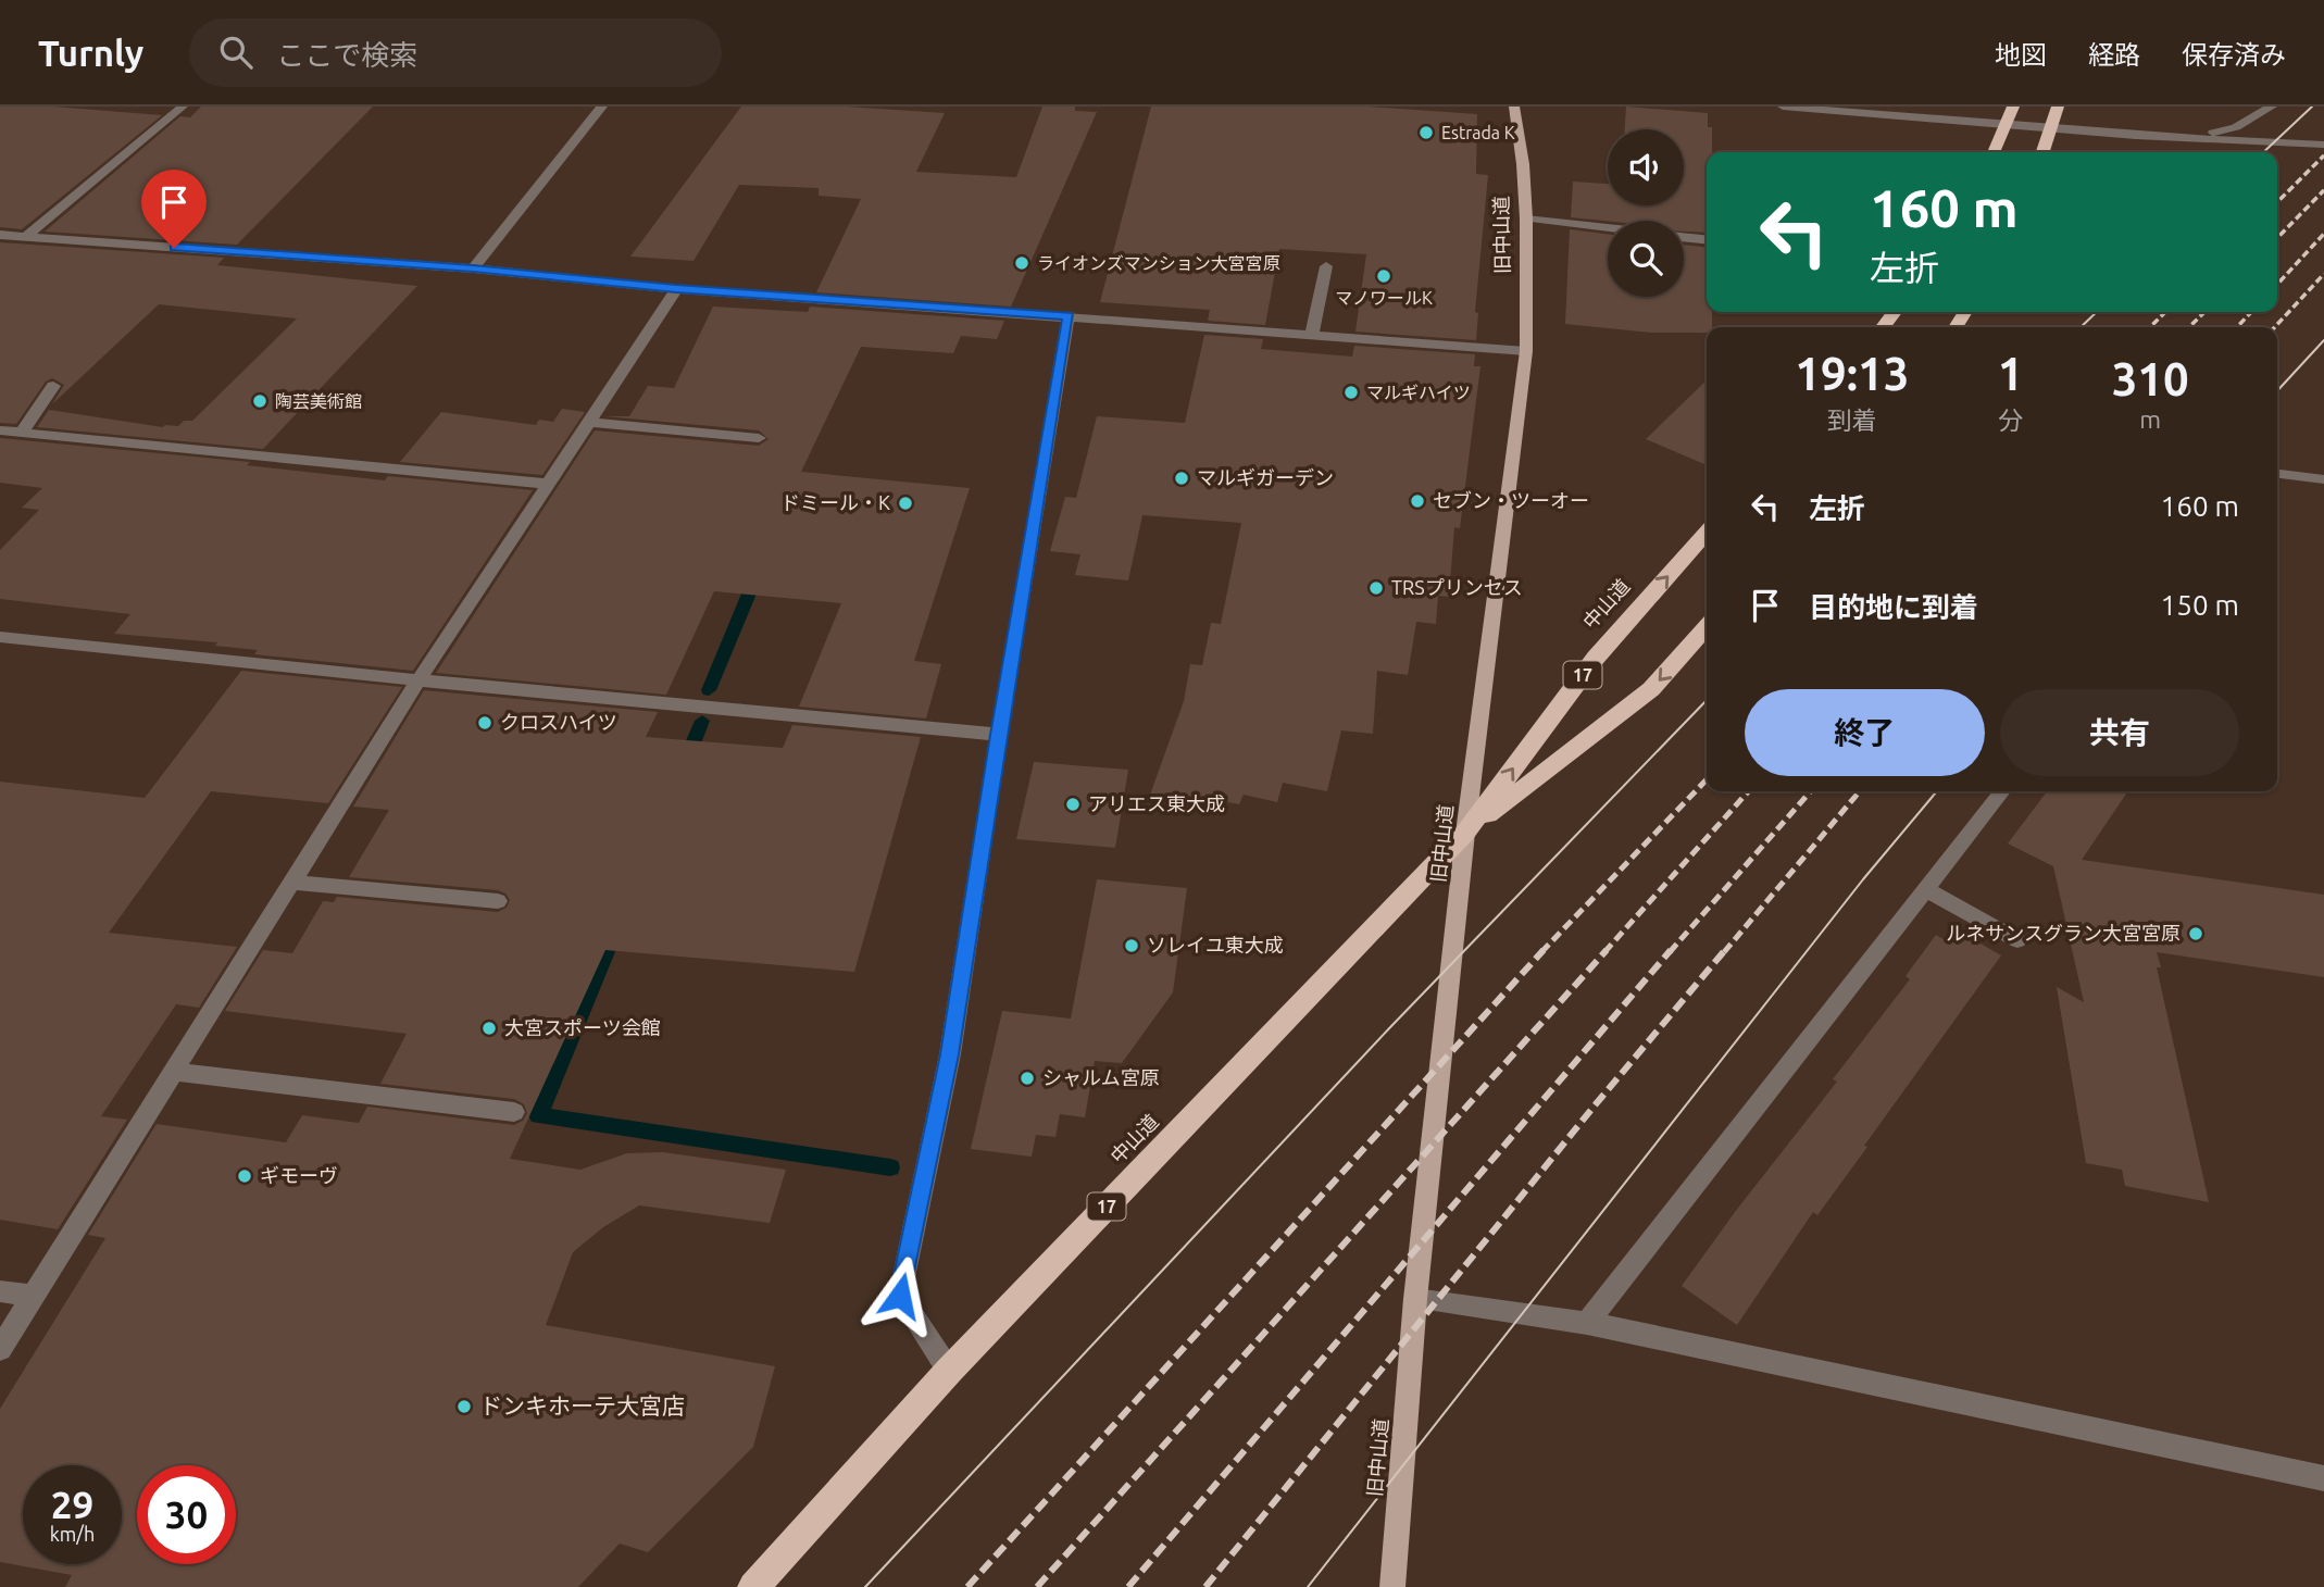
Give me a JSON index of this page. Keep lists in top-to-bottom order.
{
  "streets": {
    "highway": ["中山道", "17"],
    "main road": ["旧中山道"]
  },
  "crossings": [
    ["旧中山道", "中山道"]
  ],
  "places": [
    "Estrada K",
    "ライオンズマンション大宮宮原",
    "マノワールK",
    "マルギハイツ",
    "陶芸美術館",
    "マルギガーデン",
    "セブン・ツーオー",
    "ドミール・K",
    "TRSプリンセス",
    "クロスハイツ",
    "アリエス東大成",
    "ルネサンスグラン大宮宮原",
    "ソレイユ東大成",
    "大宮スポーツ会館",
    "シャルム宮原",
    "ギモーヴ",
    "ドンキホーテ大宮店"
  ],
  "page": {
    "header": "Turnly",
    "search": "ここで検索",
    "nav": ["地図", "経路", "保存済み"],
    "turn": ["160 m", "左折"],
    "eta": [
      "19:13",
      "到着",
      "1",
      "分",
      "310",
      "m"
    ],
    "list": [
      {
        "name": "左折",
        "value": "160 m"
      },
      {
        "name": "目的地に到着",
        "value": "150 m"
      }
    ],
    "buttons": ["終了", "共有"],
    "speed": "29 km/h",
    "limit": "30"
  }
}
